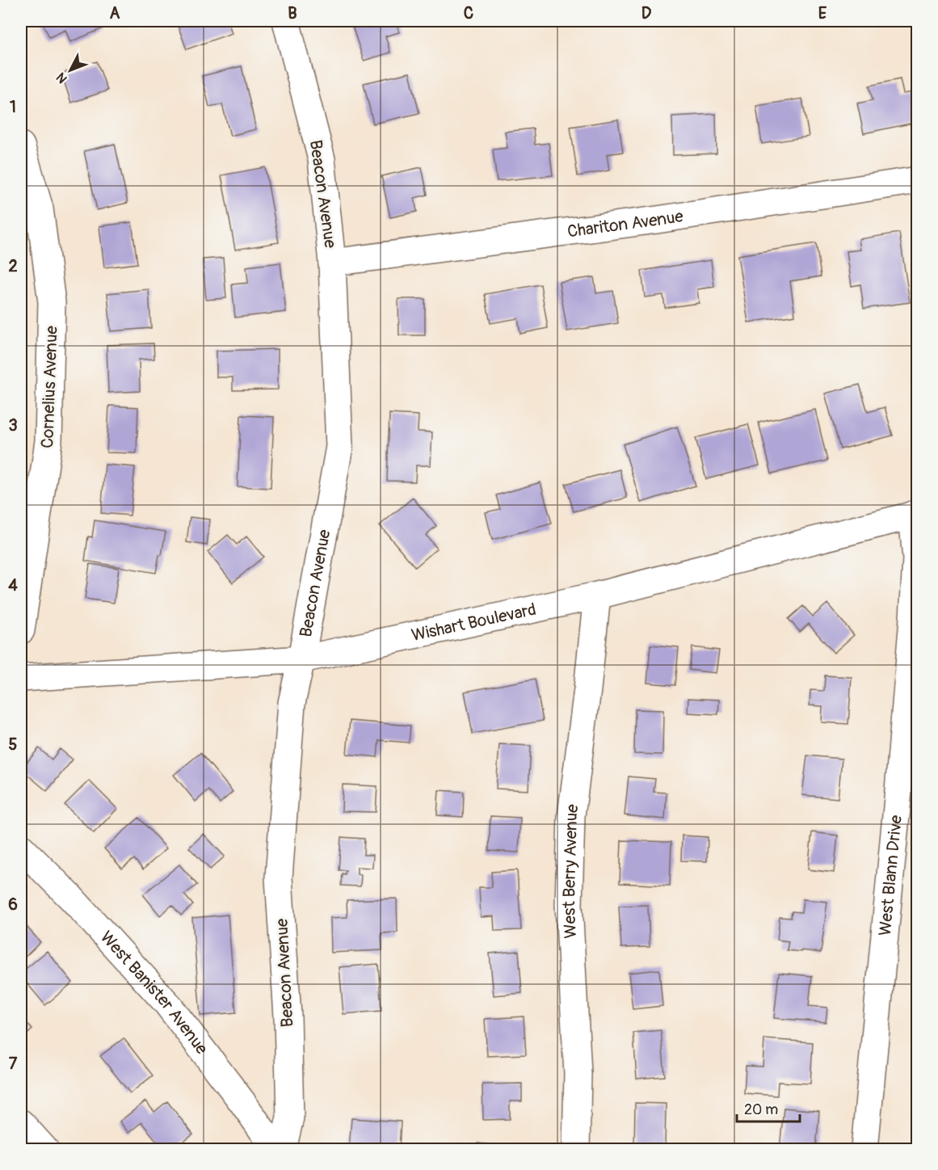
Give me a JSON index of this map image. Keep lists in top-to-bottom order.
{
  "streets": {
    "street": [
      "Beacon Avenue",
      "Chariton Avenue",
      "Cornelius Avenue",
      "Wishart Boulevard",
      "West Berry Avenue",
      "West Blann Drive",
      "West Banister Avenue"
    ]
  },
  "crossings": [
    ["Beacon Avenue", "Chariton Avenue"],
    ["Beacon Avenue", "Wishart Boulevard"],
    ["Wishart Boulevard", "West Berry Avenue"],
    ["Wishart Boulevard", "West Blann Drive"]
  ],
  "scale_bar": "20 m",
  "north": "bottom left",
  "grid": {
    "columns": [
      "A",
      "B",
      "C",
      "D",
      "E"
    ],
    "rows": [
      "1",
      "2",
      "3",
      "4",
      "5",
      "6",
      "7"
    ]
  }
}
